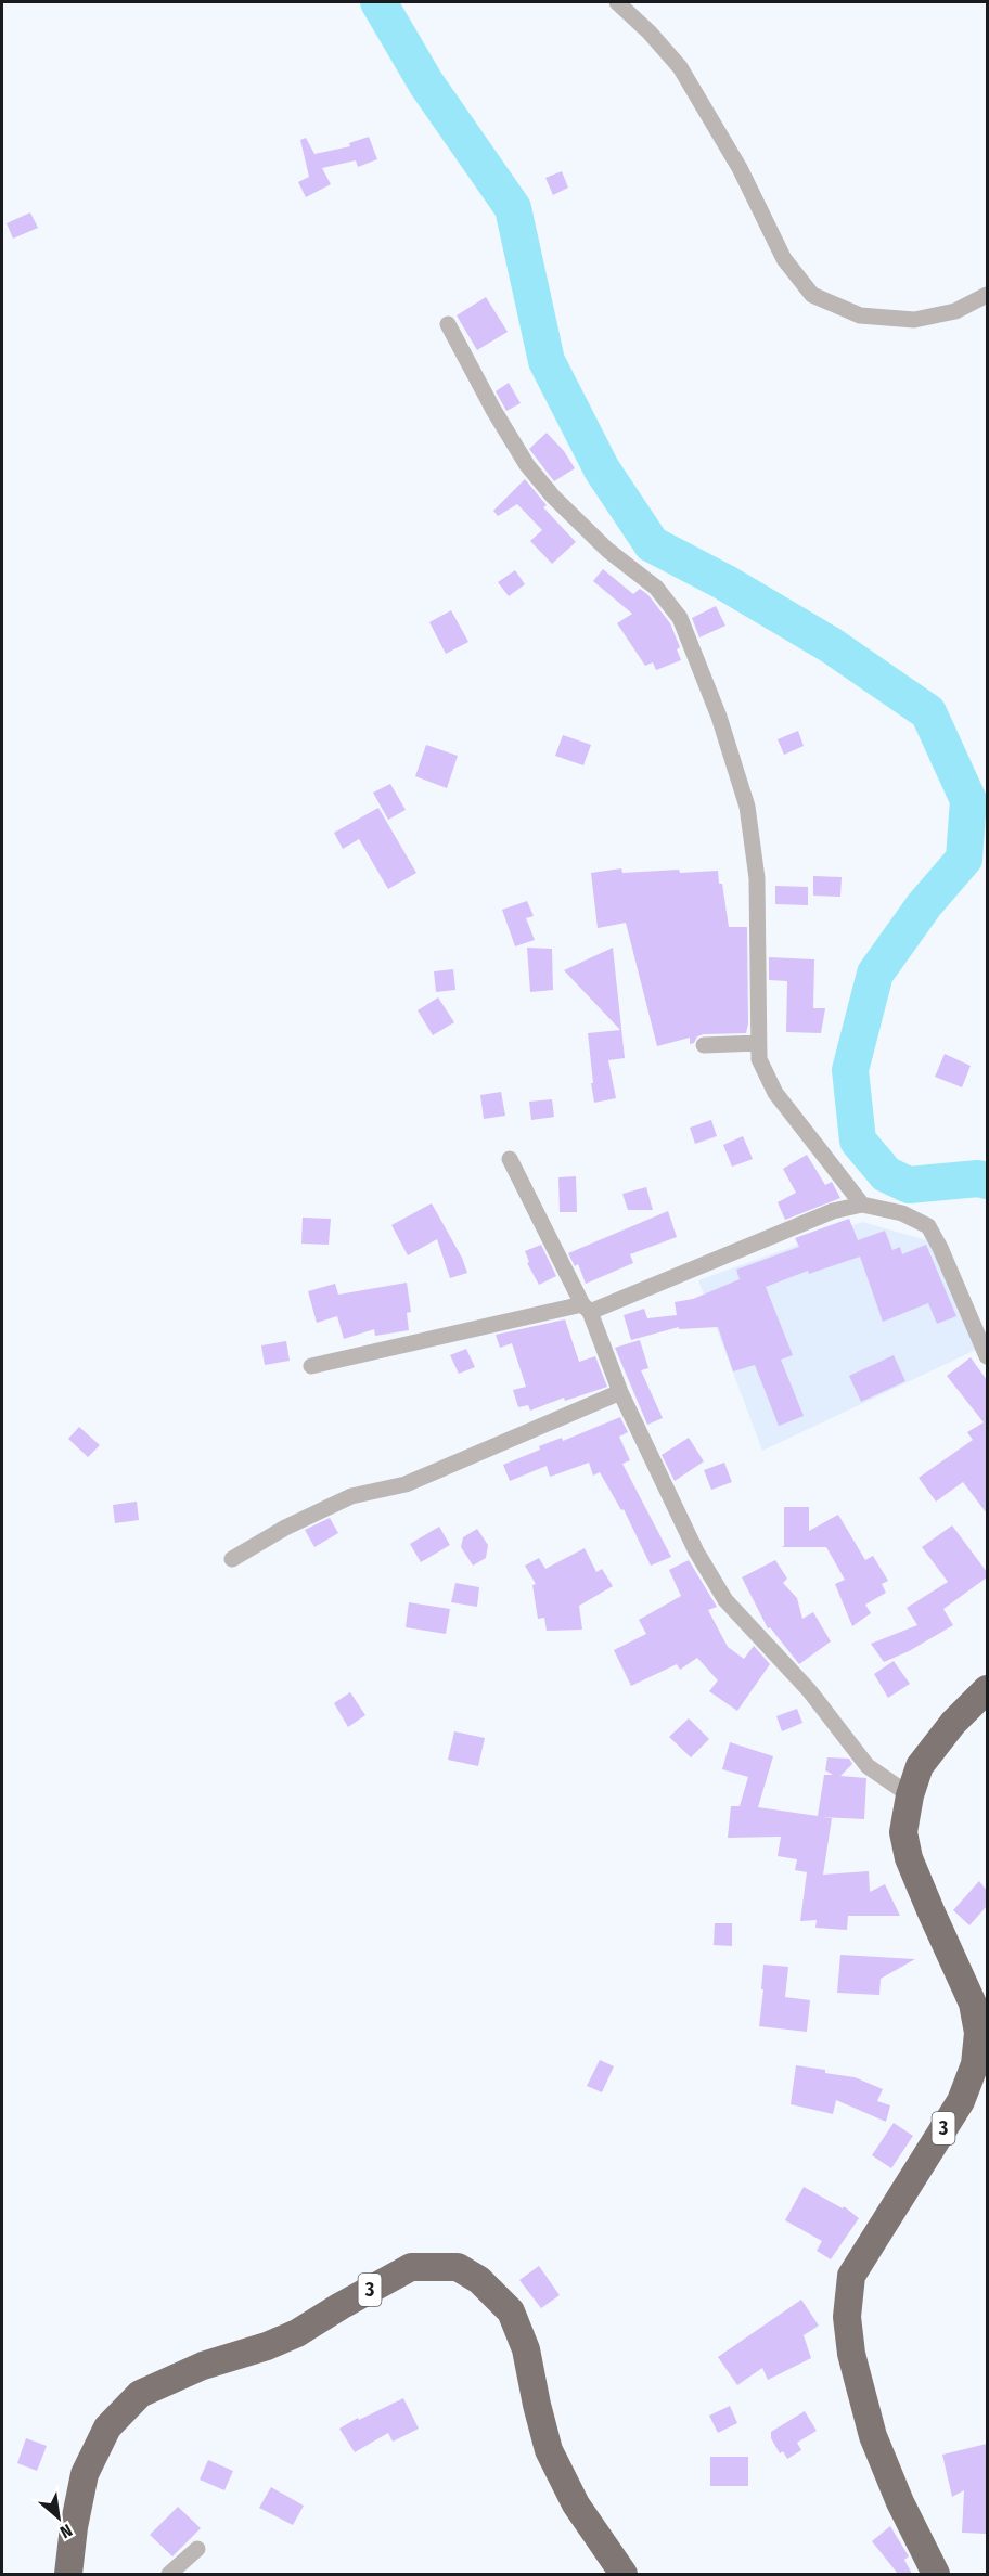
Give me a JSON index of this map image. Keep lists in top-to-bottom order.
{
  "streets": {
    "highway": ["3"]
  },
  "north": "bottom right"
}
